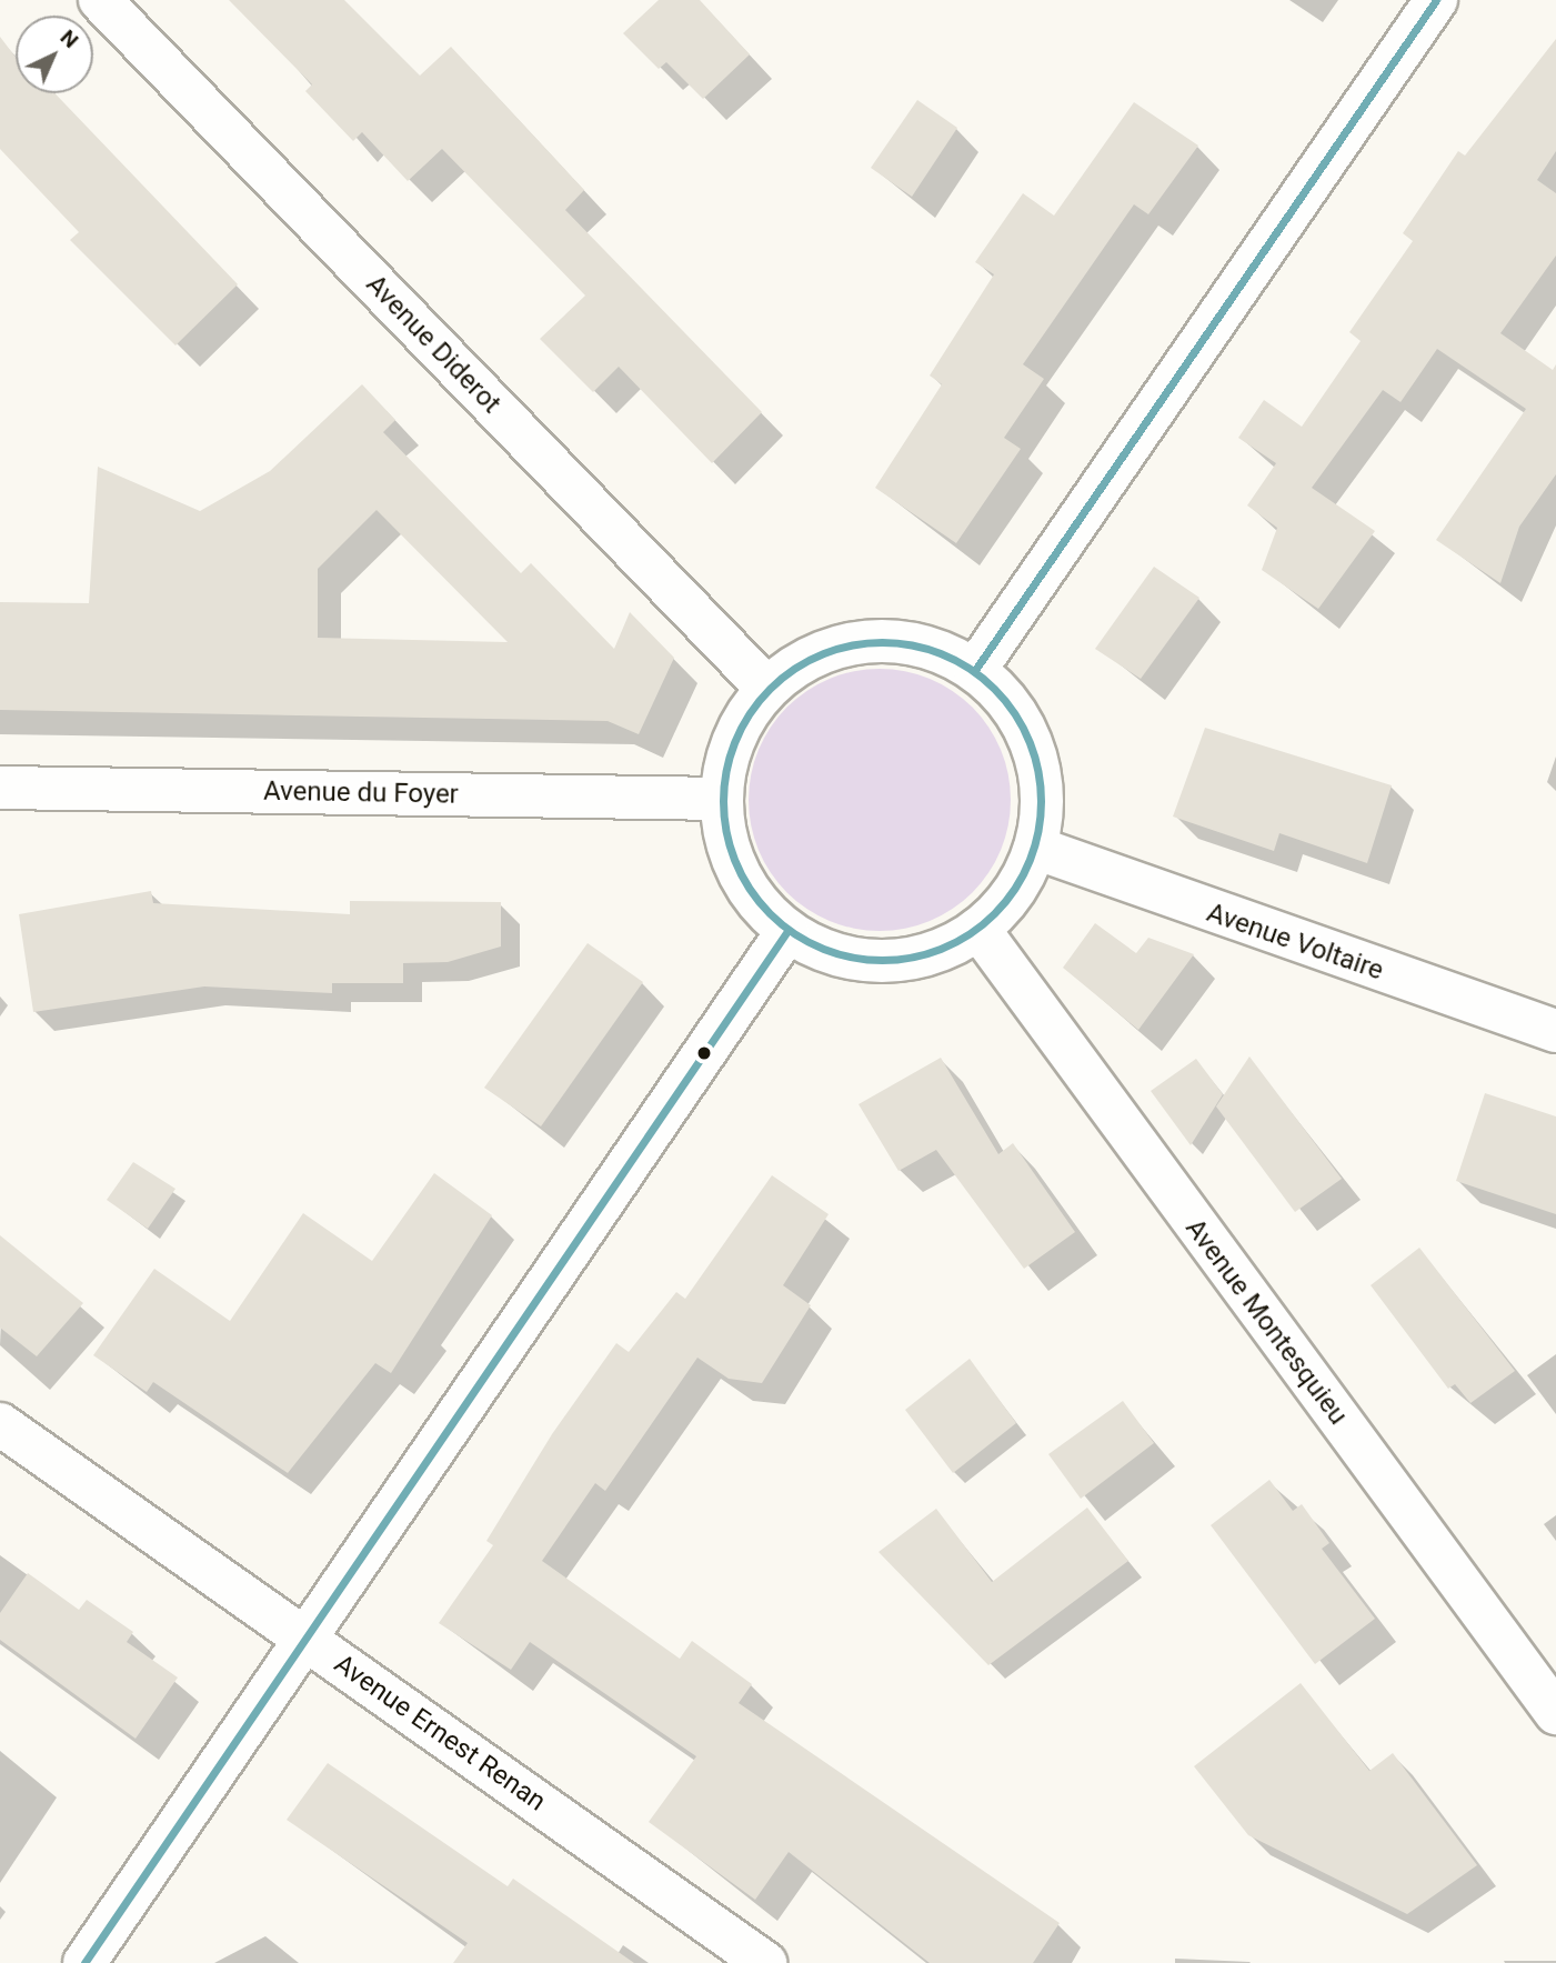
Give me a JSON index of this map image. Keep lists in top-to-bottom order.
{
  "streets": {
    "street": [
      "Avenue Diderot",
      "Avenue du Foyer",
      "Avenue Voltaire",
      "Avenue Montesquieu",
      "Avenue Ernest Renan"
    ]
  },
  "north": "top right"
}
